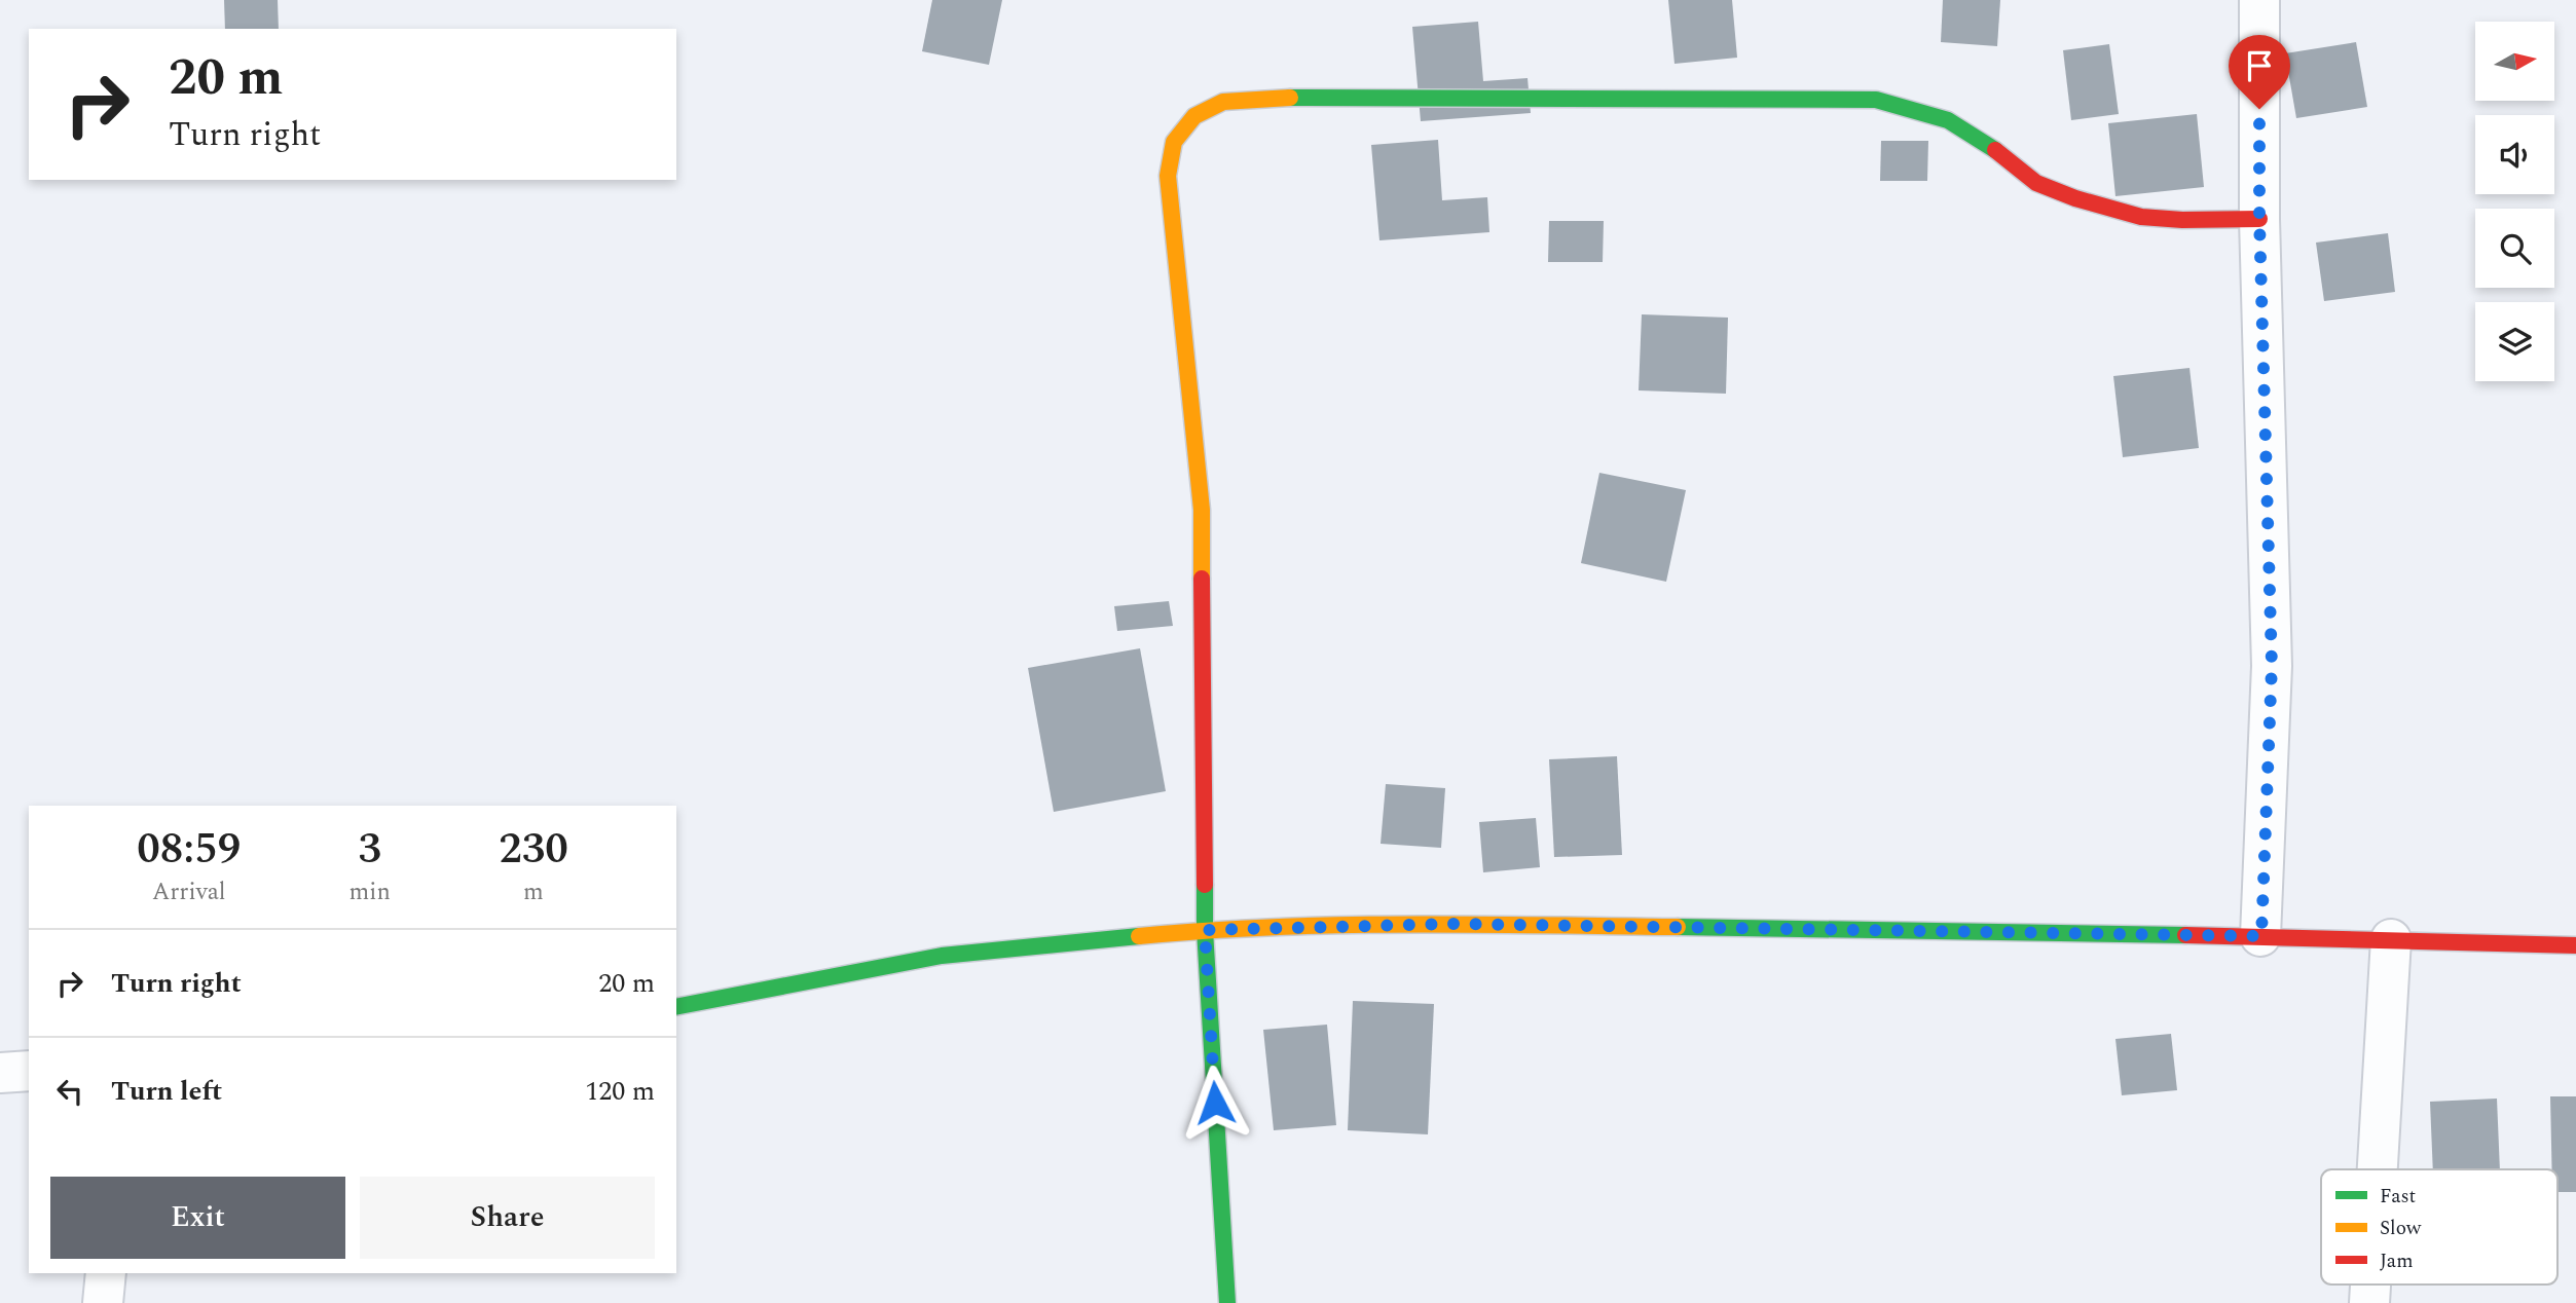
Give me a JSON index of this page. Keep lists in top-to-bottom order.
{
  "legend": ["Fast", "Slow", "Jam"],
  "north": "right",
  "page": {
    "turn": ["20 m", "Turn right"],
    "eta": [
      "08:59",
      "Arrival",
      "3",
      "min",
      "230",
      "m"
    ],
    "list": [
      {
        "name": "Turn right",
        "value": "20 m"
      },
      {
        "name": "Turn left",
        "value": "120 m"
      }
    ],
    "buttons": ["Exit", "Share"]
  }
}
